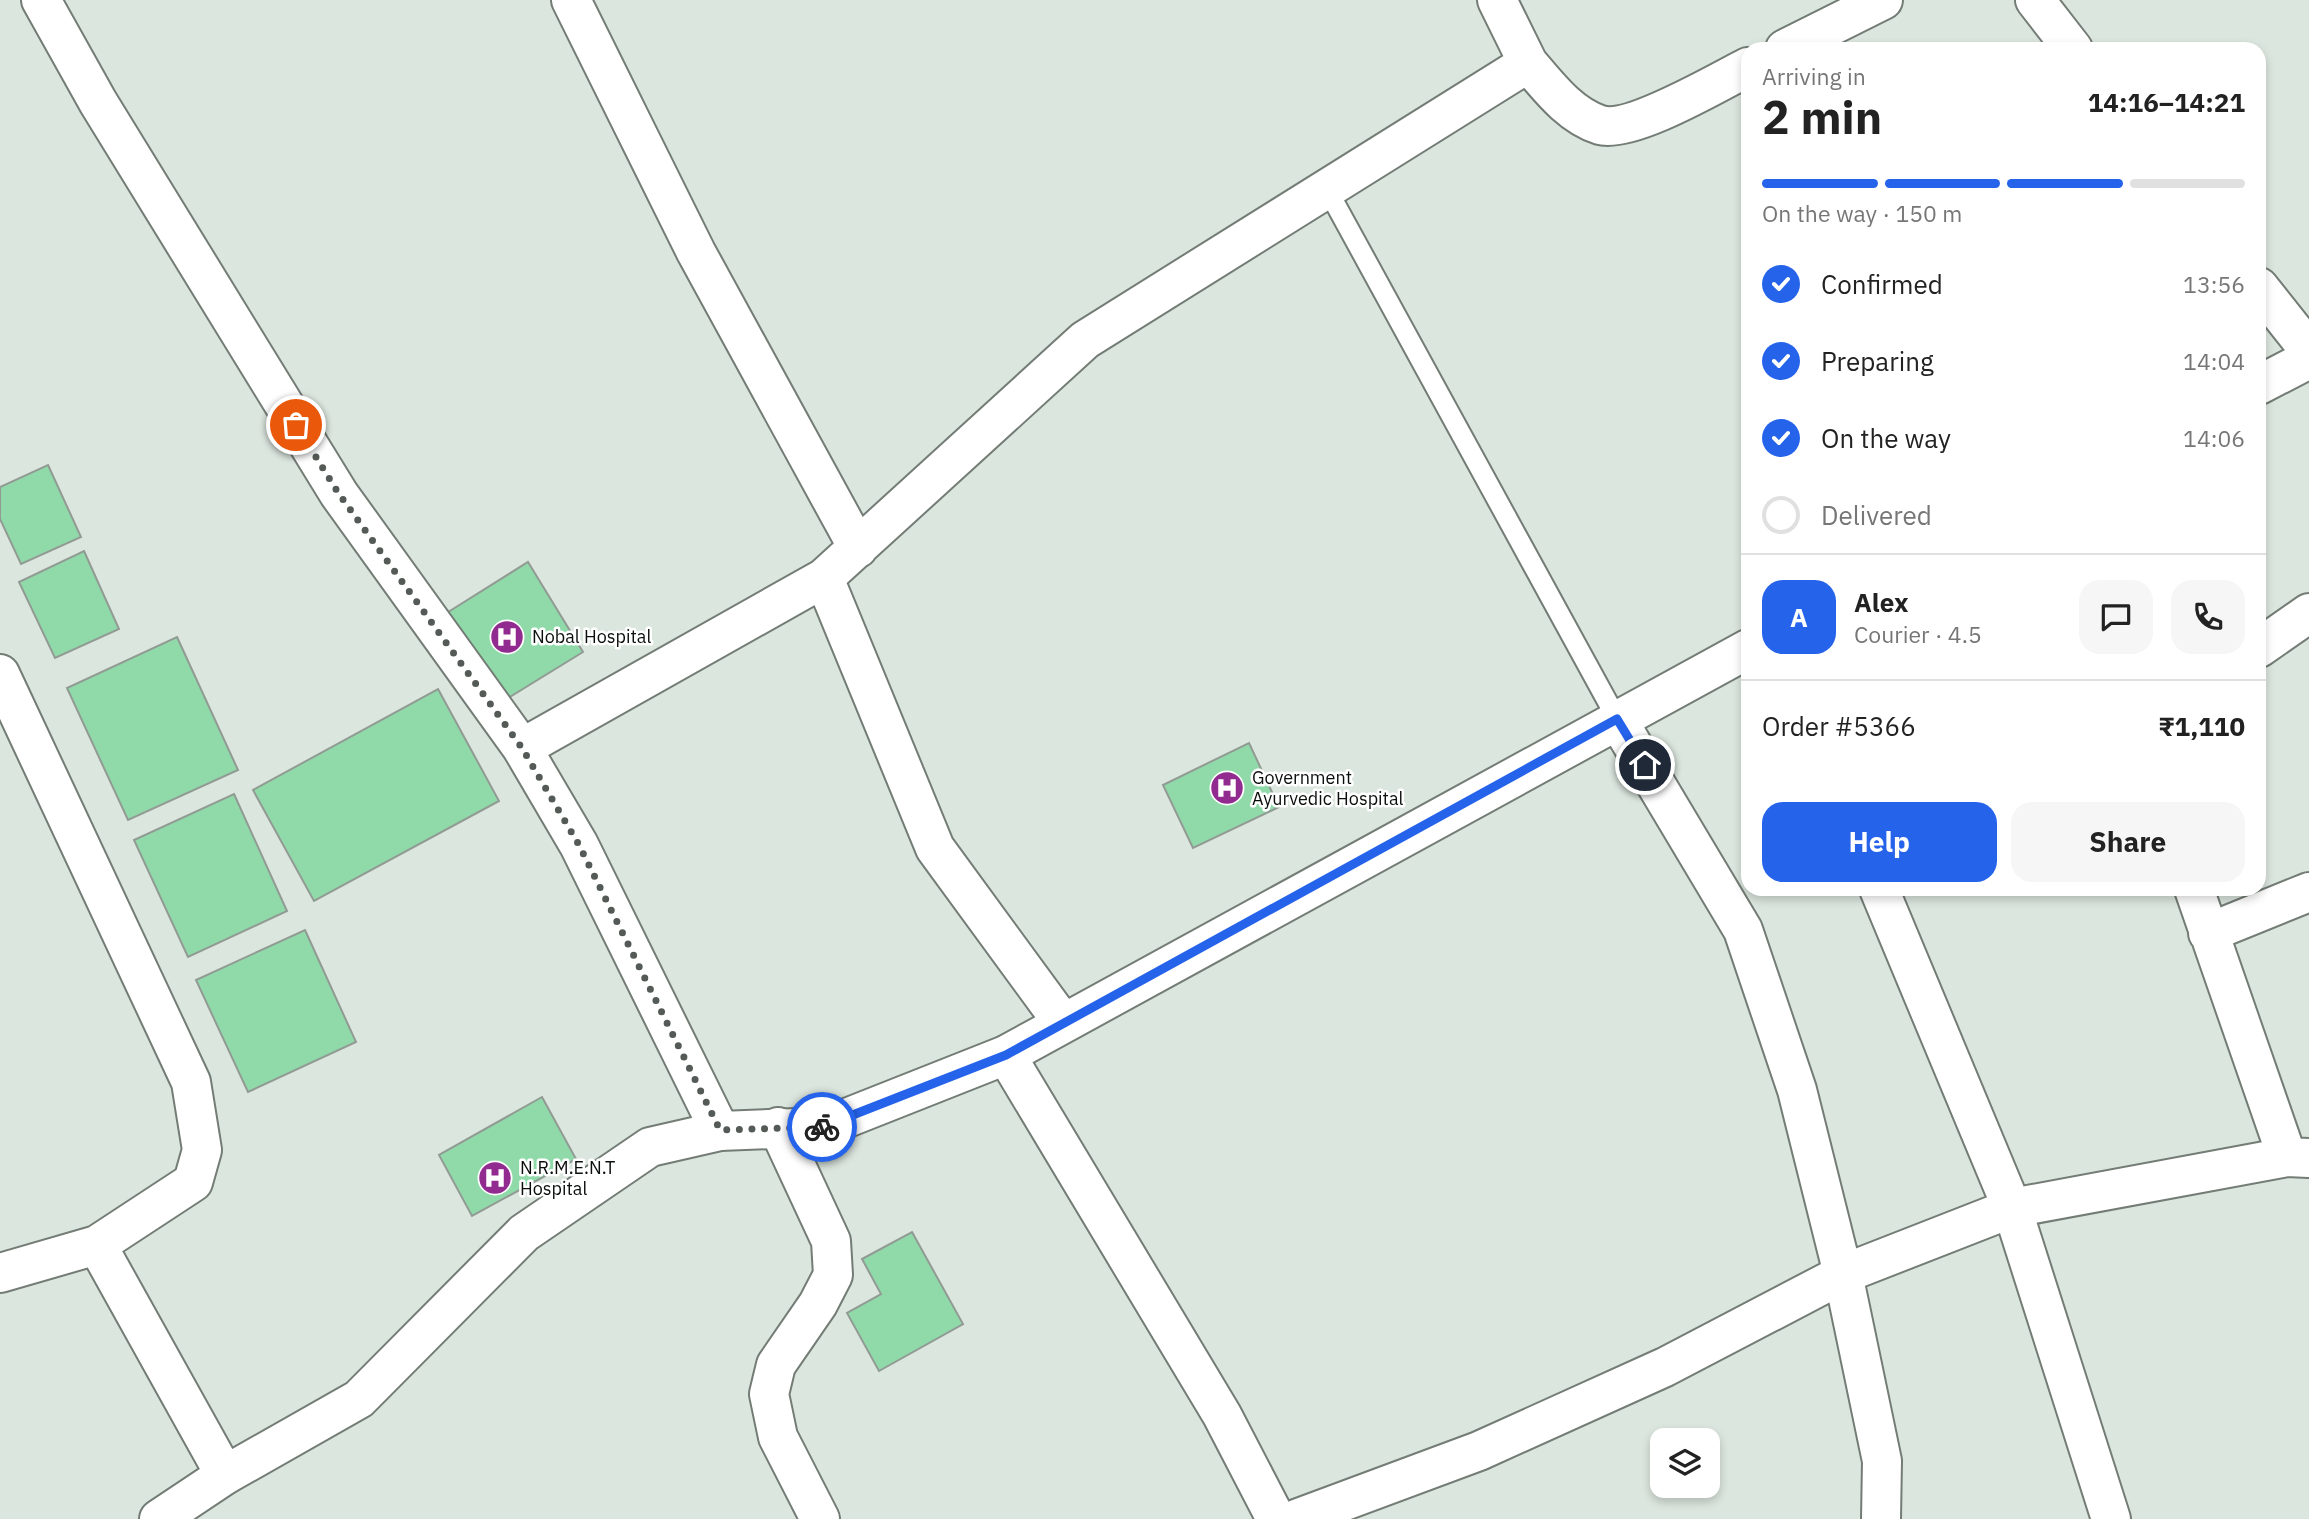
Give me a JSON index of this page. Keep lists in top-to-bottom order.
{
  "places": {
    "hospital": ["Nobal Hospital", "Government Ayurvedic Hospital", "N.R.M.E.N.T Hospital"]
  },
  "page": {
    "heading": ["2 min", "Arriving in", "14:16–14:21"],
    "panel": [
      "Alex",
      "Courier · 4.5",
      "Order #5366",
      "₹1,110"
    ],
    "bar": "On the way · 150 m",
    "list": [
      ["Confirmed", "13:56"],
      ["Preparing", "14:04"],
      ["On the way", "14:06"],
      "Delivered"
    ],
    "round": "A",
    "buttons": ["Help", "Share"]
  }
}
